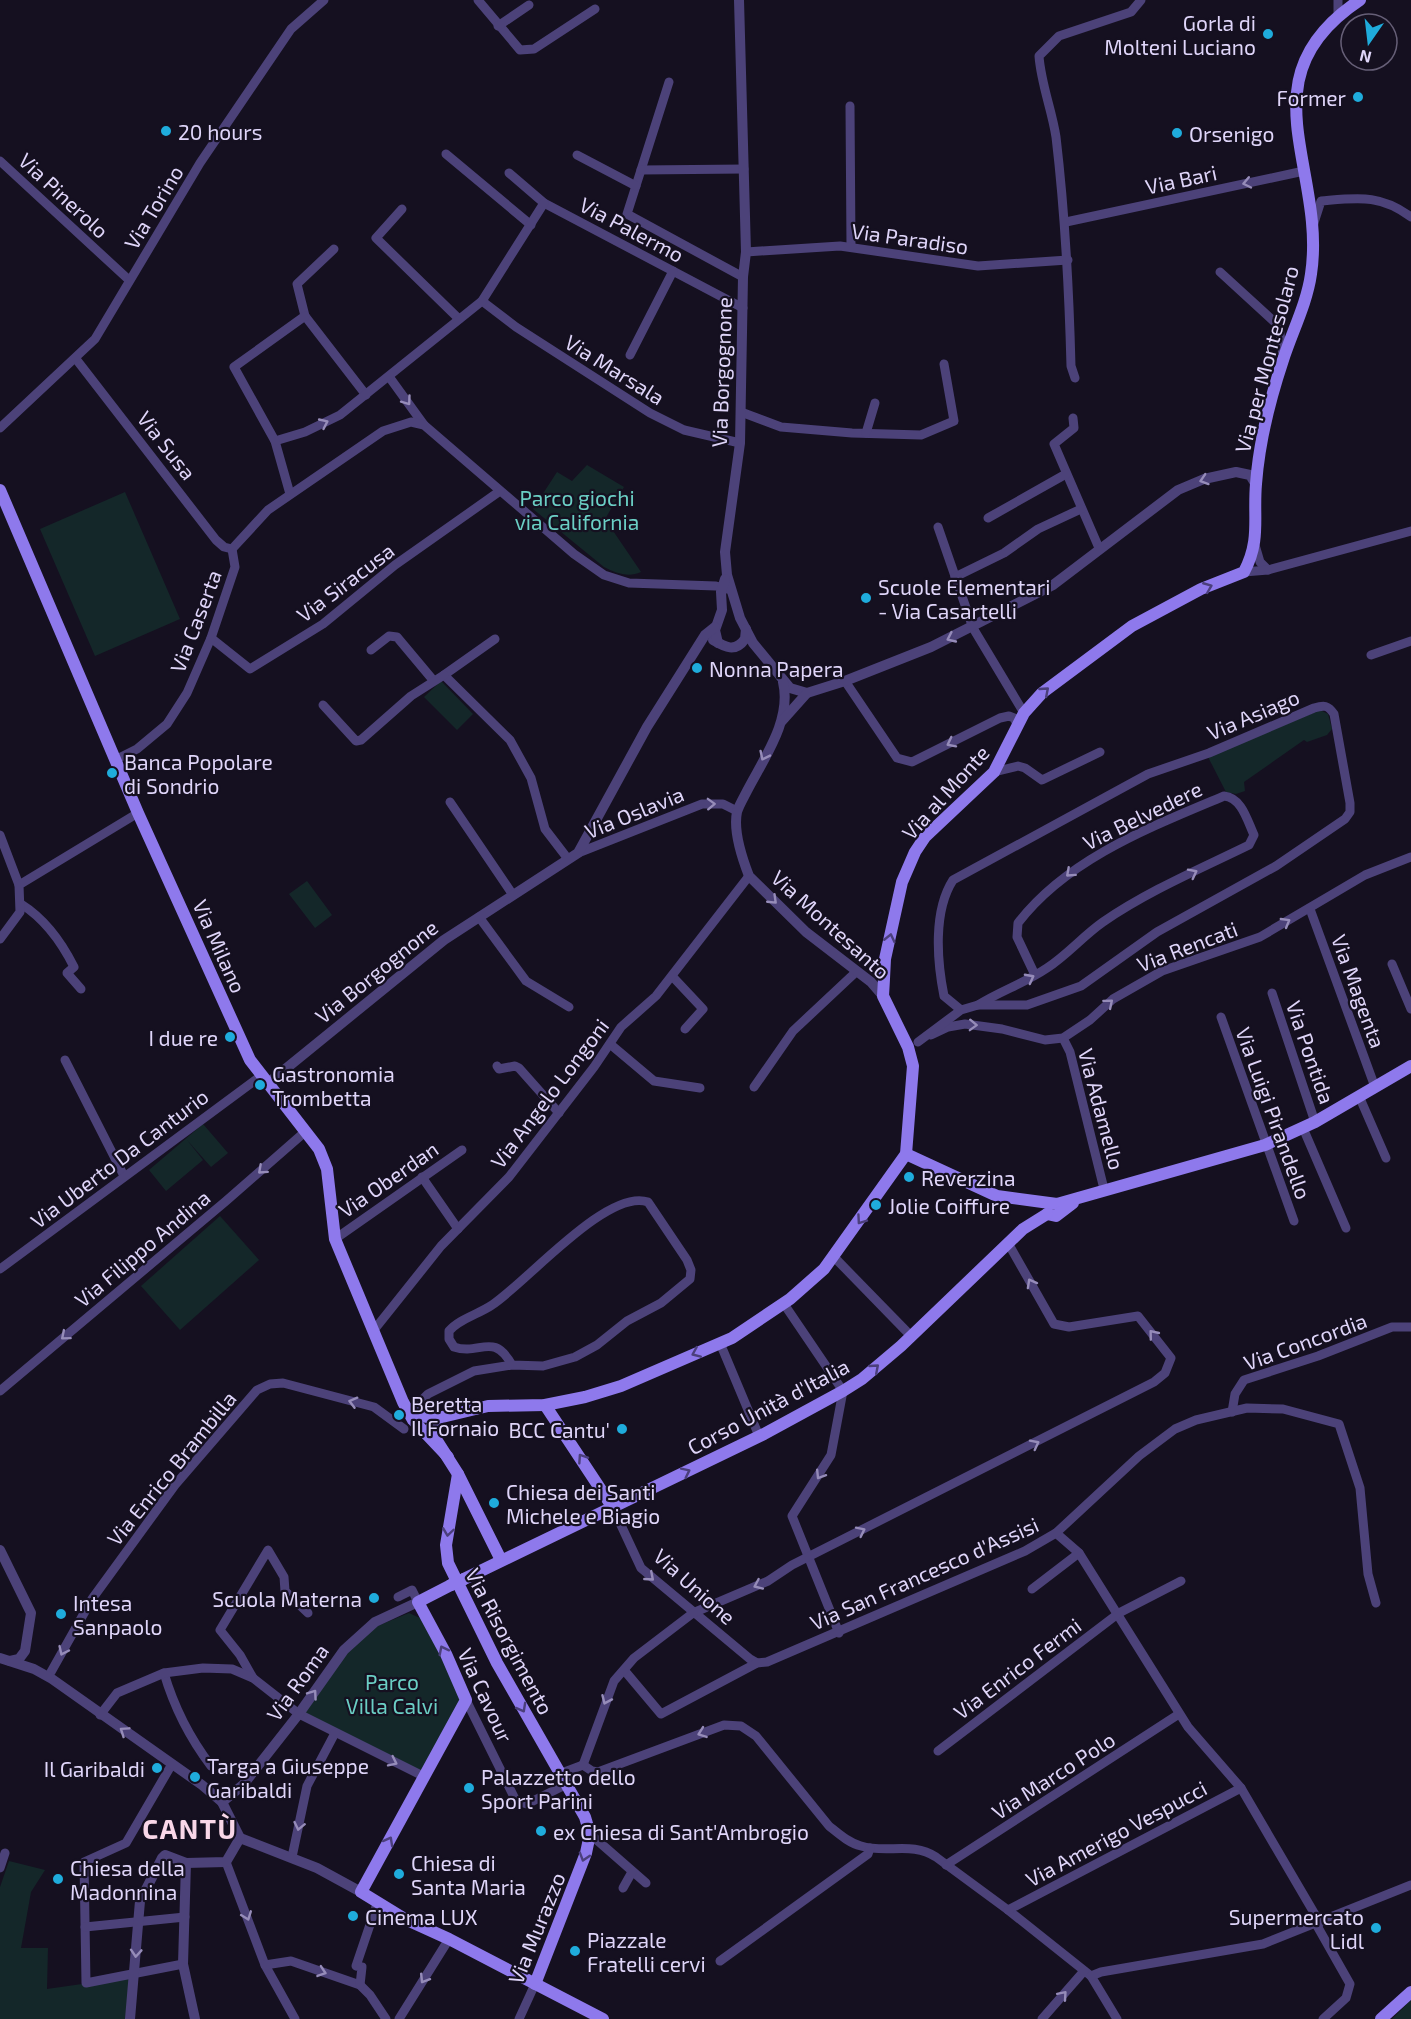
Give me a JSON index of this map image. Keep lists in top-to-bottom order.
{
  "streets": {
    "main road": [
      "Via per Montesolaro",
      "Via al Monte",
      "Via Milano",
      "Corso Unità d'Italia",
      "Via Unione",
      "Via Risorgimento",
      "Via Cavour",
      "Via Murazzo"
    ],
    "street": [
      "Via Bari",
      "Via Pinerolo",
      "Via Torino",
      "Via Palermo",
      "Via Paradiso",
      "Via Marsala",
      "Via Borgognone",
      "Via Susa",
      "Via Siracusa",
      "Via Caserta",
      "Via Asiago",
      "Via Oslavia",
      "Via Belvedere",
      "Via Montesanto",
      "Via Rencati",
      "Via Magenta",
      "Via Pontida",
      "Via Angelo Longoni",
      "Via Adamello",
      "Via Luigi Pirandello",
      "Via Uberto Da Canturio",
      "Via Oberdan",
      "Via Filippo Andina",
      "Via Concordia",
      "Via Enrico Brambilla",
      "Via San Francesco d'Assisi",
      "Via Enrico Fermi",
      "Via Roma",
      "Via Marco Polo",
      "Via Amerigo Vespucci"
    ]
  },
  "crossings": [
    ["Via Bari", "Via per Montesolaro"],
    ["Via Pinerolo", "Via Torino"],
    ["Via Torino", "Via Susa"],
    ["Via Palermo", "Via Borgognone"],
    ["Via Paradiso", "Via Borgognone"],
    ["Via per Montesolaro", "Via al Monte"],
    ["Via Marsala", "Via Borgognone"],
    ["Via Borgognone", "Via Oslavia"],
    ["Via Borgognone", "Via Milano"],
    ["Via Borgognone", "Via Uberto Da Canturio"],
    ["Via Susa", "Via Caserta"],
    ["Via Siracusa", "Via Caserta"],
    ["Via Caserta", "Via Milano"],
    ["Via Asiago", "Via Belvedere"],
    ["Via al Monte", "Via Montesanto"],
    ["Via Oslavia", "Via Montesanto"],
    ["Via Montesanto", "Via Angelo Longoni"],
    ["Via Milano", "Via Angelo Longoni"],
    ["Via Milano", "Via Uberto Da Canturio"],
    ["Via Milano", "Via Oberdan"],
    ["Via Milano", "Via Filippo Andina"],
    ["Via Rencati", "Via Magenta"],
    ["Via Rencati", "Via Adamello"],
    ["Via Concordia", "Via San Francesco d'Assisi"],
    ["Corso Unità d'Italia", "Via Unione"],
    ["Corso Unità d'Italia", "Via Roma"],
    ["Corso Unità d'Italia", "Via Cavour"],
    ["Via San Francesco d'Assisi", "Via Unione"],
    ["Via Risorgimento", "Via Cavour"],
    ["Via Roma", "Via Cavour"]
  ],
  "one_way": [
    "Via Bari",
    "Via al Monte",
    "Via Oslavia",
    "Via Montesanto",
    "Via Rencati",
    "Via Filippo Andina",
    "Via Enrico Brambilla",
    "Via Risorgimento",
    "Via Roma",
    "Via Murazzo"
  ],
  "districts": ["CANTÙ"],
  "parks": ["Parco giochi via California", "Parco Villa Calvi"],
  "places": [
    "Gorla di Molteni Luciano",
    "Former",
    "20 hours",
    "Orsenigo",
    "Scuole Elementari - Via Casartelli",
    "Nonna Papera",
    "Banca Popolare di Sondrio",
    "I due re",
    "Gastronomia Trombetta",
    "Reverzina",
    "Jolie Coiffure",
    "Beretta Il Fornaio",
    "BCC Cantu'",
    "Chiesa dei Santi Michele e Biagio",
    "Scuola Materna",
    "Intesa Sanpaolo",
    "Il Garibaldi",
    "Targa a Giuseppe Garibaldi",
    "Palazzetto dello Sport Parini",
    "ex Chiesa di Sant'Ambrogio",
    "Chiesa di Santa Maria",
    "Chiesa della Madonnina",
    "Cinema LUX",
    "Supermercato Lidl",
    "Piazzale Fratelli cervi"
  ],
  "north": "bottom"
}
